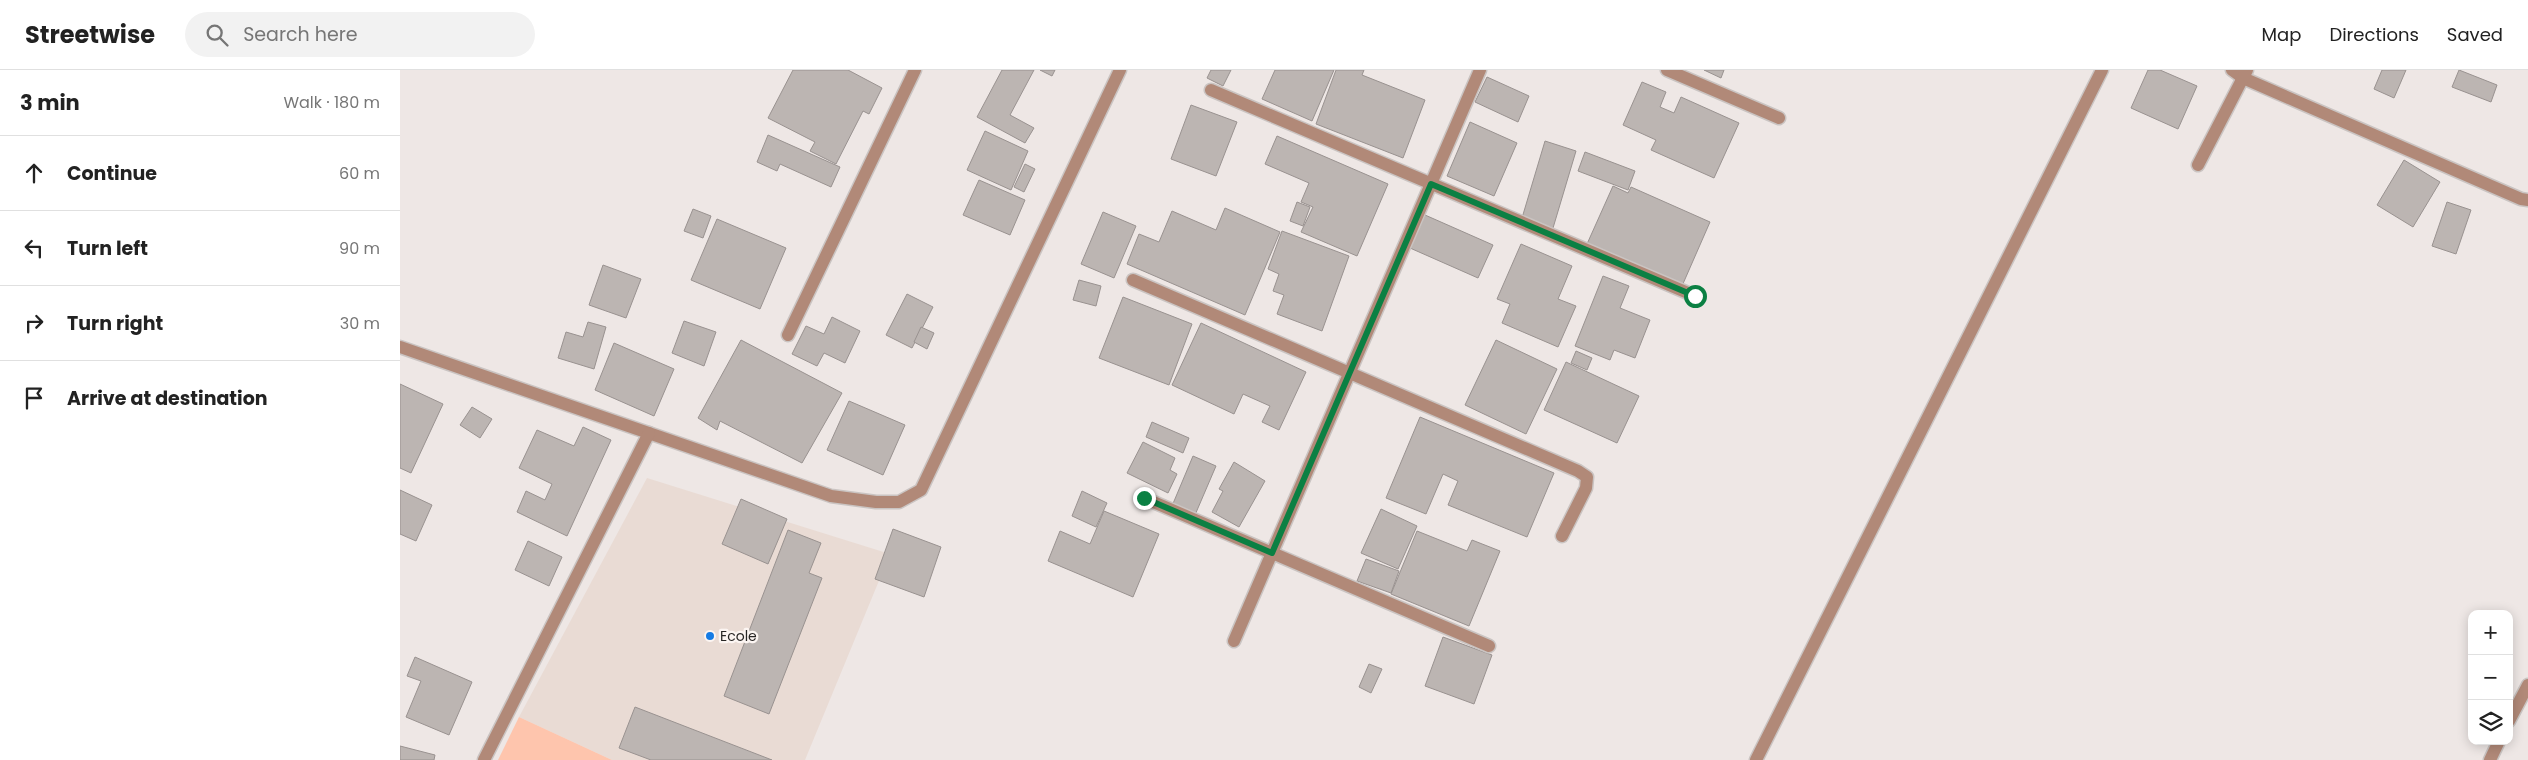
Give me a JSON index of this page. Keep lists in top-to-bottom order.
{
  "places": ["Ecole"],
  "page": {
    "header": "Streetwise",
    "search": "Search here",
    "nav": ["Map", "Directions", "Saved"],
    "heading": ["3 min", "Walk · 180 m"],
    "list": [
      ["Continue", "60 m"],
      ["Turn left", "90 m"],
      ["Turn right", "30 m"],
      "Arrive at destination"
    ],
    "map_buttons": ["+", "−"]
  }
}
